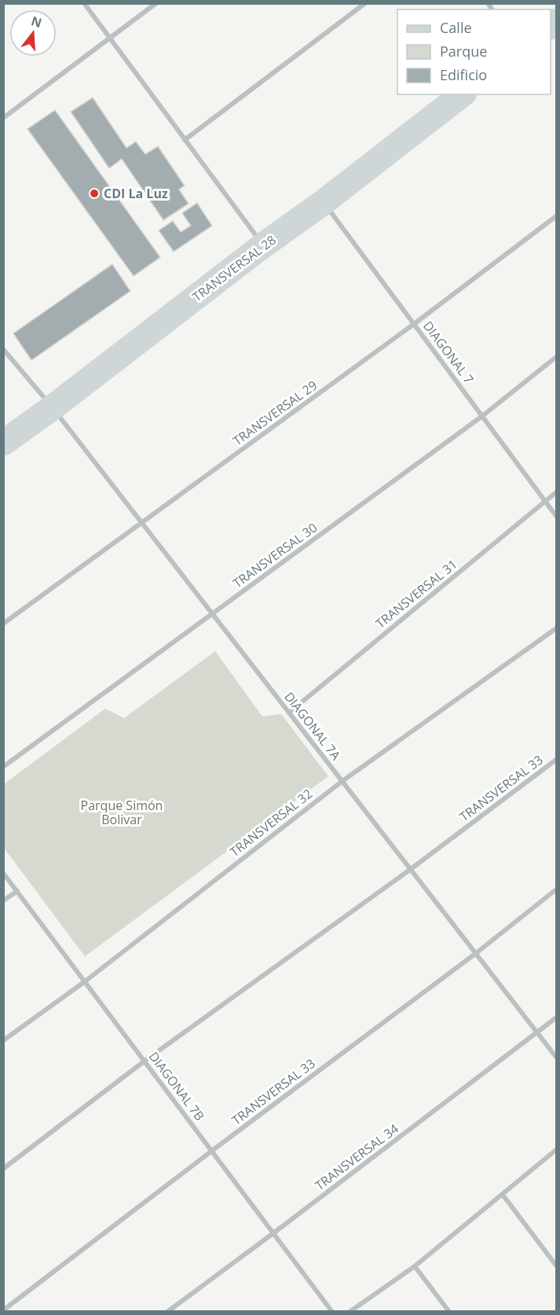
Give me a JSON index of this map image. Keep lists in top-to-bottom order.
{
  "streets": {
    "main road": ["TRANSVERSAL 28"],
    "street": [
      "DIAGONAL 7",
      "TRANSVERSAL 29",
      "TRANSVERSAL 30",
      "TRANSVERSAL 31",
      "DIAGONAL 7A",
      "TRANSVERSAL 33",
      "TRANSVERSAL 32",
      "DIAGONAL 7B",
      "TRANSVERSAL 34"
    ]
  },
  "crossings": [
    ["TRANSVERSAL 28", "DIAGONAL 7"],
    ["TRANSVERSAL 28", "DIAGONAL 7A"],
    ["DIAGONAL 7", "TRANSVERSAL 29"],
    ["DIAGONAL 7", "TRANSVERSAL 30"],
    ["DIAGONAL 7", "TRANSVERSAL 31"],
    ["TRANSVERSAL 29", "DIAGONAL 7A"],
    ["TRANSVERSAL 30", "DIAGONAL 7A"],
    ["TRANSVERSAL 31", "DIAGONAL 7A"],
    ["DIAGONAL 7A", "TRANSVERSAL 33"],
    ["DIAGONAL 7A", "TRANSVERSAL 32"],
    ["DIAGONAL 7A", "TRANSVERSAL 34"],
    ["TRANSVERSAL 33", "DIAGONAL 7B"],
    ["TRANSVERSAL 32", "DIAGONAL 7B"],
    ["DIAGONAL 7B", "TRANSVERSAL 34"]
  ],
  "parks": ["Parque Simón Bolivar"],
  "places": ["CDI La Luz"],
  "legend": ["Calle", "Parque", "Edificio"],
  "north": "top"
}
